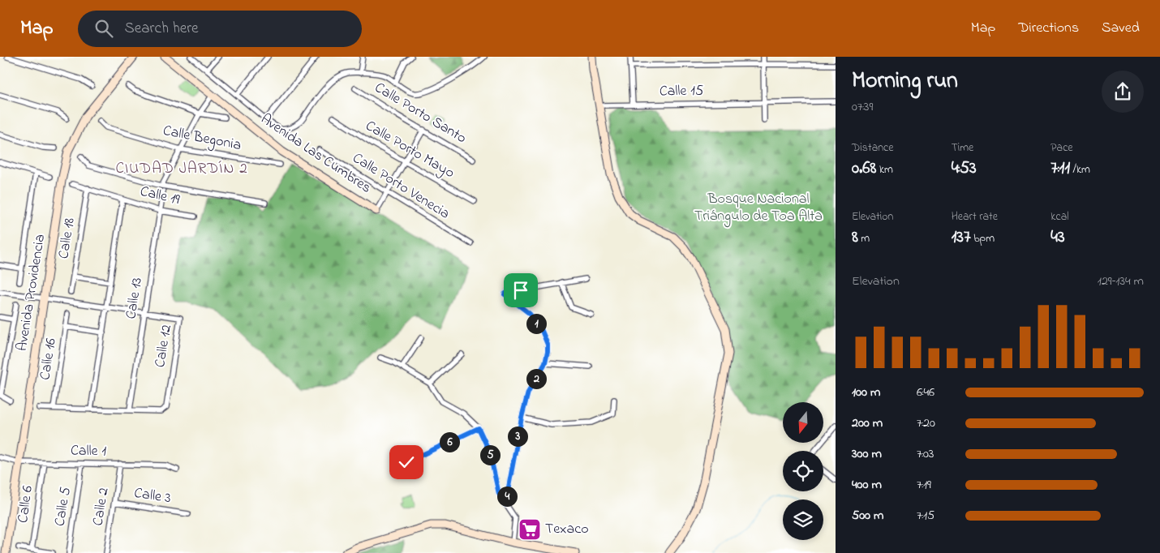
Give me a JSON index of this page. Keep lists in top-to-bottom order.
{
  "streets": {
    "street": [
      "Calle 15",
      "Calle Porto Santo",
      "Calle Begonia",
      "Calle Porto Mayo",
      "Avenida Las Cumbres",
      "Calle Porto Venecia",
      "Calle 19",
      "Calle 18",
      "Avenida Providencia",
      "Calle 13",
      "Calle 12",
      "Calle 16",
      "Calle 1",
      "Calle 3",
      "Calle 6",
      "Calle 5",
      "Calle 2"
    ]
  },
  "crossings": [
    ["Calle 19", "Calle 18"],
    ["Calle 19", "Calle 13"],
    ["Avenida Providencia", "Calle 12"],
    ["Avenida Providencia", "Calle 1"],
    ["Calle 13", "Calle 12"],
    ["Calle 12", "Calle 16"],
    ["Calle 1", "Calle 6"],
    ["Calle 1", "Calle 5"],
    ["Calle 1", "Calle 2"],
    ["Calle 3", "Calle 2"]
  ],
  "districts": ["CIUDAD JARDÍN 2"],
  "parks": ["Bosque Nacional Triángulo de Toa Alta"],
  "places": {
    "supermarket": ["Texaco"]
  },
  "north": "bottom",
  "page": {
    "header": "Map",
    "search": "Search here",
    "nav": ["Map", "Directions", "Saved"],
    "heading": ["Morning run", "07:39"],
    "stats": [
      ["Distance", "0.68 km"],
      ["Time", "4:53"],
      ["Pace", "7:11 /km"],
      ["Elevation", "8 m"],
      ["Heart rate", "137 bpm"],
      ["kcal", "43"]
    ],
    "chart": ["Elevation", "129–134 m"],
    "pins": [
      "1",
      "2",
      "3",
      "6",
      "5",
      "4"
    ],
    "list": [
      {
        "name": "100 m",
        "note": "6:46"
      },
      {
        "name": "200 m",
        "note": "7:20"
      },
      {
        "name": "300 m",
        "note": "7:03"
      },
      {
        "name": "400 m",
        "note": "7:19"
      },
      {
        "name": "500 m",
        "note": "7:15"
      }
    ]
  }
}
